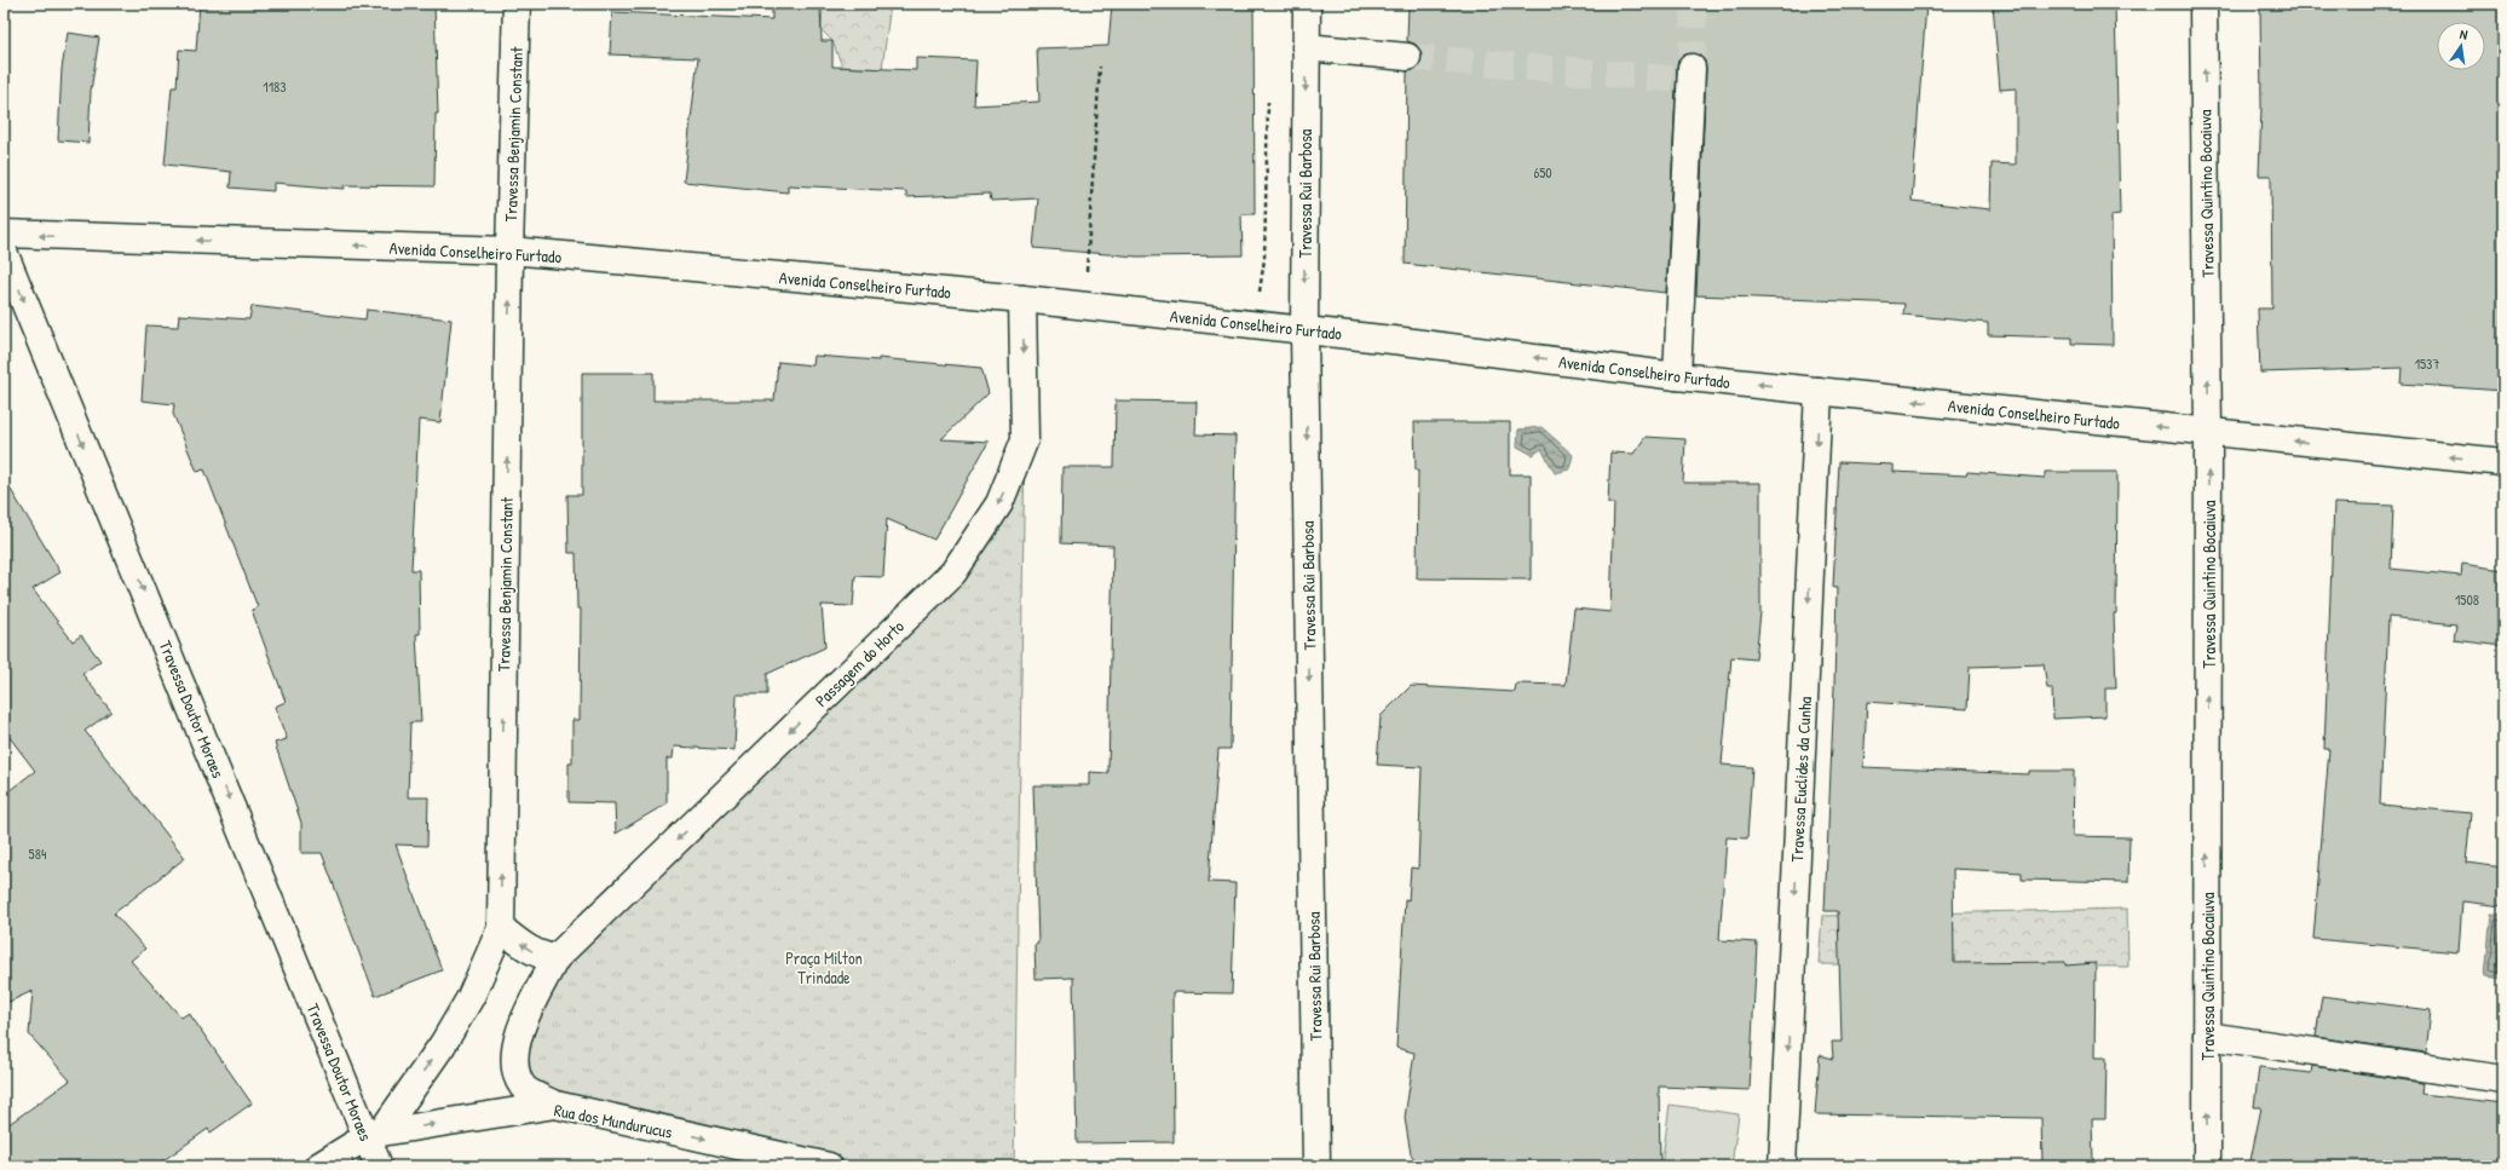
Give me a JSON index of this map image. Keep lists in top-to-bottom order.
{
  "streets": {
    "street": [
      "Travessa Benjamin Constant",
      "Travessa Rui Barbosa",
      "Travessa Quintino Bocaiuva",
      "Avenida Conselheiro Furtado",
      "Passagem do Horto",
      "Travessa Doutor Moraes",
      "Travessa Euclides da Cunha",
      "Rua dos Mundurucus"
    ]
  },
  "crossings": [
    ["Travessa Benjamin Constant", "Avenida Conselheiro Furtado"],
    ["Travessa Benjamin Constant", "Travessa Doutor Moraes"],
    ["Travessa Benjamin Constant", "Rua dos Mundurucus"],
    ["Travessa Rui Barbosa", "Avenida Conselheiro Furtado"],
    ["Travessa Quintino Bocaiuva", "Avenida Conselheiro Furtado"],
    ["Avenida Conselheiro Furtado", "Passagem do Horto"],
    ["Avenida Conselheiro Furtado", "Travessa Euclides da Cunha"],
    ["Passagem do Horto", "Rua dos Mundurucus"],
    ["Travessa Doutor Moraes", "Rua dos Mundurucus"]
  ],
  "one_way": [
    "Travessa Benjamin Constant",
    "Travessa Rui Barbosa",
    "Travessa Quintino Bocaiuva",
    "Avenida Conselheiro Furtado",
    "Passagem do Horto",
    "Travessa Doutor Moraes",
    "Travessa Euclides da Cunha",
    "Rua dos Mundurucus"
  ],
  "parks": ["Praça Milton Trindade"],
  "house_numbers": [
    "1183",
    "650",
    "1537",
    "1508",
    "584"
  ],
  "north": "top"
}
